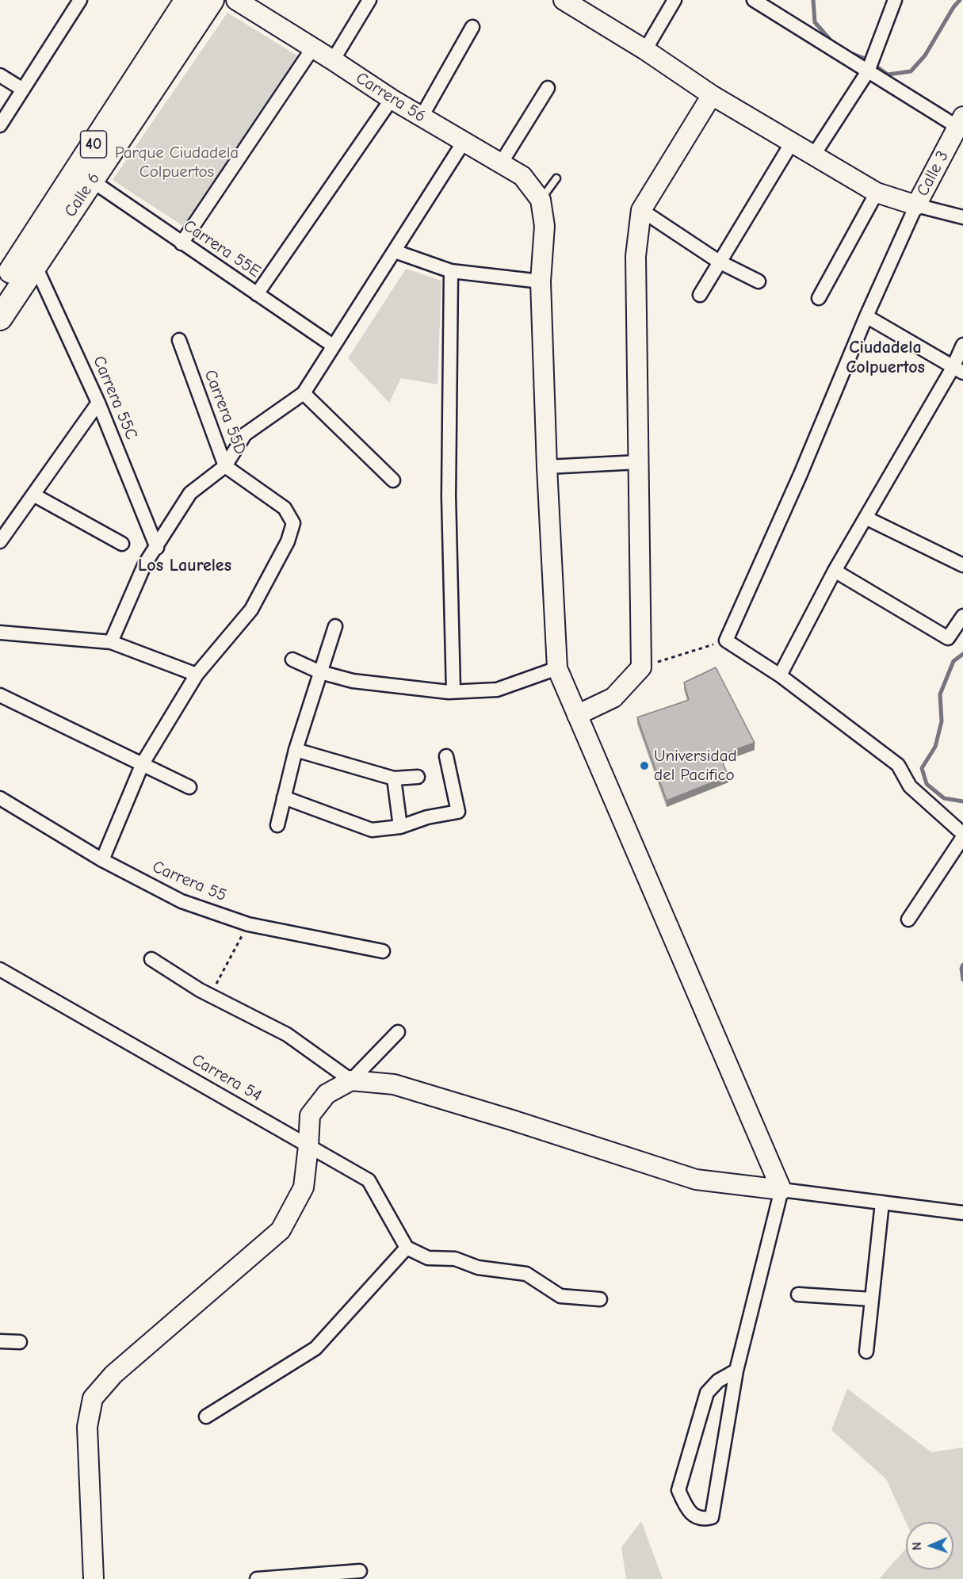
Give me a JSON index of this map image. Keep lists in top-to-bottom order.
{
  "streets": {
    "highway": ["40", "Calle 6"],
    "main road": ["Carrera 56", "Calle 3"],
    "street": [
      "Carrera 55E",
      "Carrera 55C",
      "Carrera 55D",
      "Carrera 55",
      "Carrera 54"
    ]
  },
  "crossings": [
    ["Calle 6", "Carrera 55E"],
    ["Calle 6", "Carrera 55C"]
  ],
  "districts": ["Ciudadela Colpuertos", "Los Laureles"],
  "parks": ["Parque Ciudadela Colpuertos"],
  "places": ["Universidad del Pacifico"],
  "north": "left"
}
